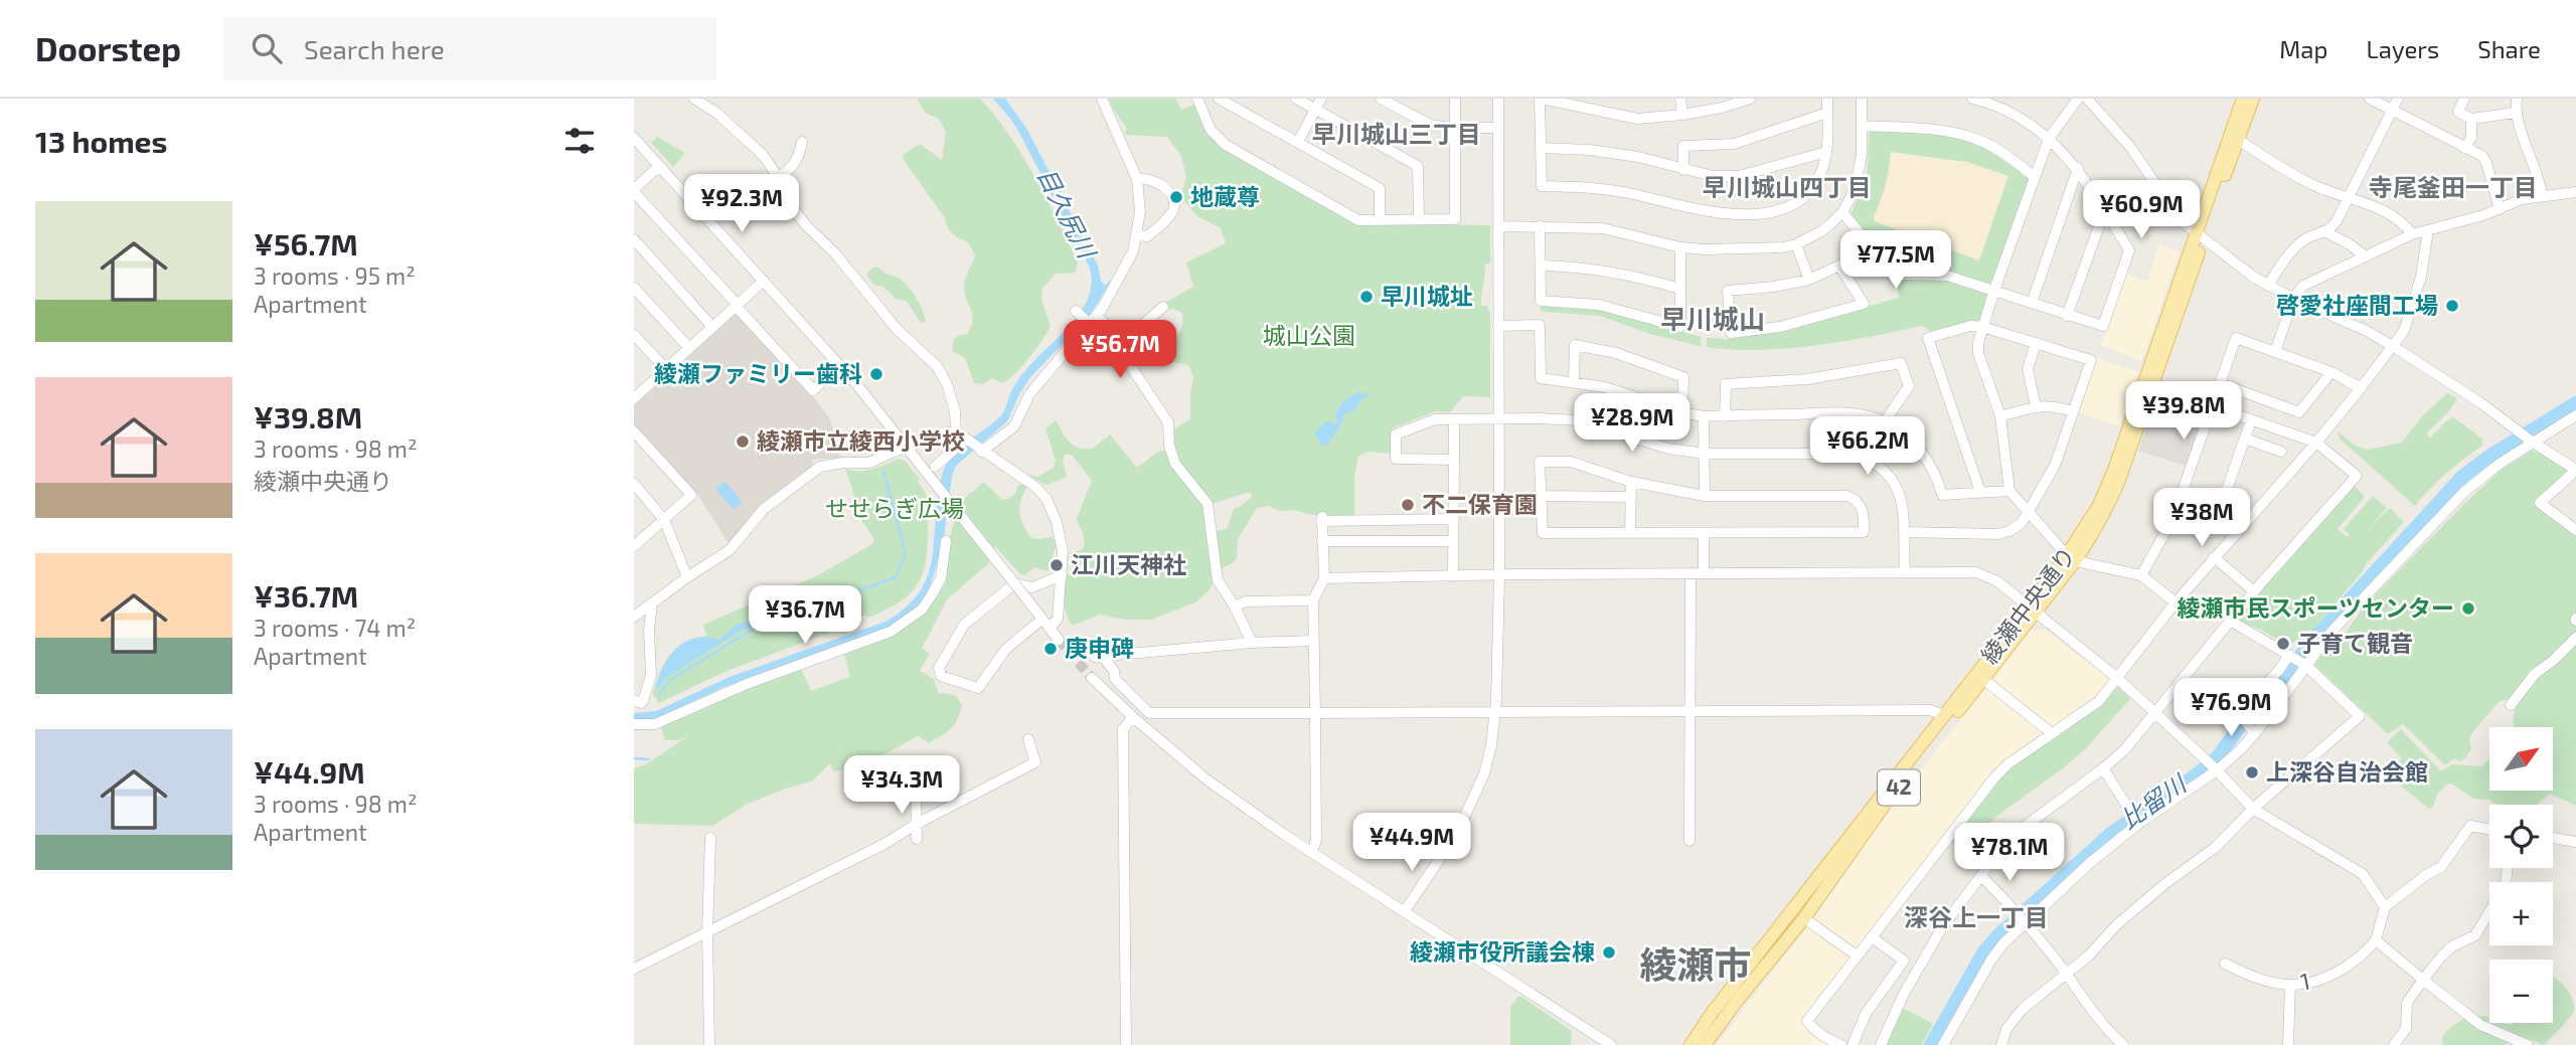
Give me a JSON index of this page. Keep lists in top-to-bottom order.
{
  "streets": {
    "main road": ["綾瀬中央通り", "42"],
    "street": ["1"]
  },
  "districts": [
    "早川城山三丁目",
    "早川城山四丁目",
    "寺尾釜田一丁目",
    "早川城山",
    "深谷上一丁目",
    "綾瀬市"
  ],
  "water": ["目久尻川", "比留川"],
  "parks": ["城山公園", "せせらぎ広場"],
  "places": [
    "地蔵尊",
    "早川城址",
    "啓愛社座間工場",
    "綾瀬ファミリー歯科",
    "綾瀬市立綾西小学校",
    "不二保育園",
    "江川天神社",
    "綾瀬市民スポーツセンター",
    "子育て観音",
    "庚申碑",
    "上深谷自治会館",
    "綾瀬市役所議会棟"
  ],
  "north": "top right",
  "page": {
    "header": "Doorstep",
    "search": "Search here",
    "nav": ["Map", "Layers", "Share"],
    "heading": "13 homes",
    "price": [
      "¥92.3M",
      "¥60.9M",
      "¥77.5M",
      "¥56.7M",
      "¥39.8M",
      "¥28.9M",
      "¥66.2M",
      "¥38M",
      "¥36.7M",
      "¥76.9M",
      "¥34.3M",
      "¥44.9M",
      "¥78.1M"
    ],
    "list": [
      {
        "name": "¥56.7M",
        "note": "3 rooms · 95 m² · Apartment"
      },
      {
        "name": "¥39.8M",
        "note": "3 rooms · 98 m² · 綾瀬中央通り"
      },
      {
        "name": "¥36.7M",
        "note": "3 rooms · 74 m² · Apartment"
      },
      {
        "name": "¥44.9M",
        "note": "3 rooms · 98 m² · Apartment"
      }
    ],
    "map_buttons": ["+", "−"]
  }
}
